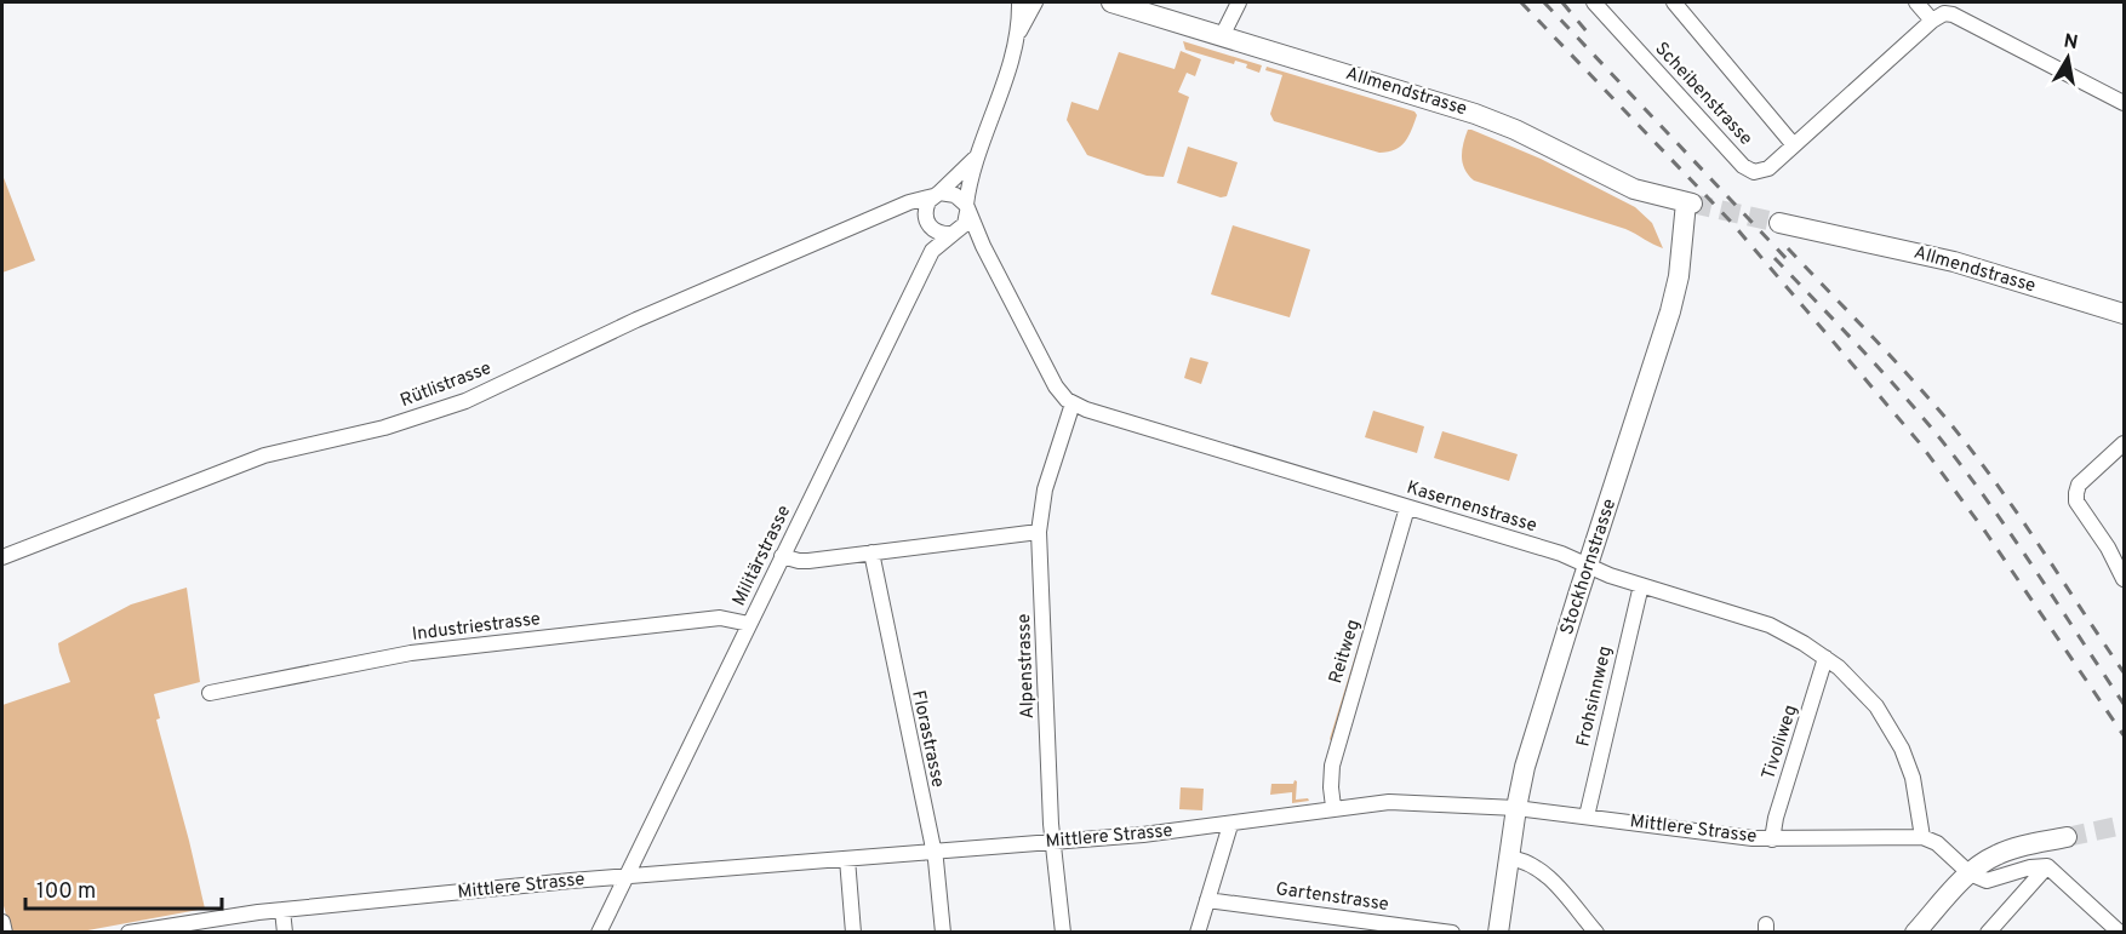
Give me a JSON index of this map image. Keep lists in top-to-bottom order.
{
  "streets": {
    "main road": ["Allmendstrasse", "Stockhornstrasse"],
    "street": [
      "Scheibenstrasse",
      "Rütlistrasse",
      "Kasernenstrasse",
      "Militärstrasse",
      "Industriestrasse",
      "Reitweg",
      "Alpenstrasse",
      "Frohsinnweg",
      "Florastrasse",
      "Tivoliweg",
      "Mittlere Strasse",
      "Gartenstrasse"
    ]
  },
  "crossings": [
    ["Allmendstrasse", "Stockhornstrasse"],
    ["Rütlistrasse", "Militärstrasse"],
    ["Kasernenstrasse", "Stockhornstrasse"],
    ["Kasernenstrasse", "Reitweg"],
    ["Kasernenstrasse", "Alpenstrasse"],
    ["Kasernenstrasse", "Frohsinnweg"],
    ["Kasernenstrasse", "Tivoliweg"],
    ["Kasernenstrasse", "Mittlere Strasse"],
    ["Militärstrasse", "Industriestrasse"],
    ["Militärstrasse", "Mittlere Strasse"],
    ["Stockhornstrasse", "Mittlere Strasse"],
    ["Reitweg", "Mittlere Strasse"],
    ["Alpenstrasse", "Mittlere Strasse"],
    ["Frohsinnweg", "Mittlere Strasse"],
    ["Florastrasse", "Mittlere Strasse"],
    ["Tivoliweg", "Mittlere Strasse"]
  ],
  "scale_bar": "100 m",
  "north": "top"
}
